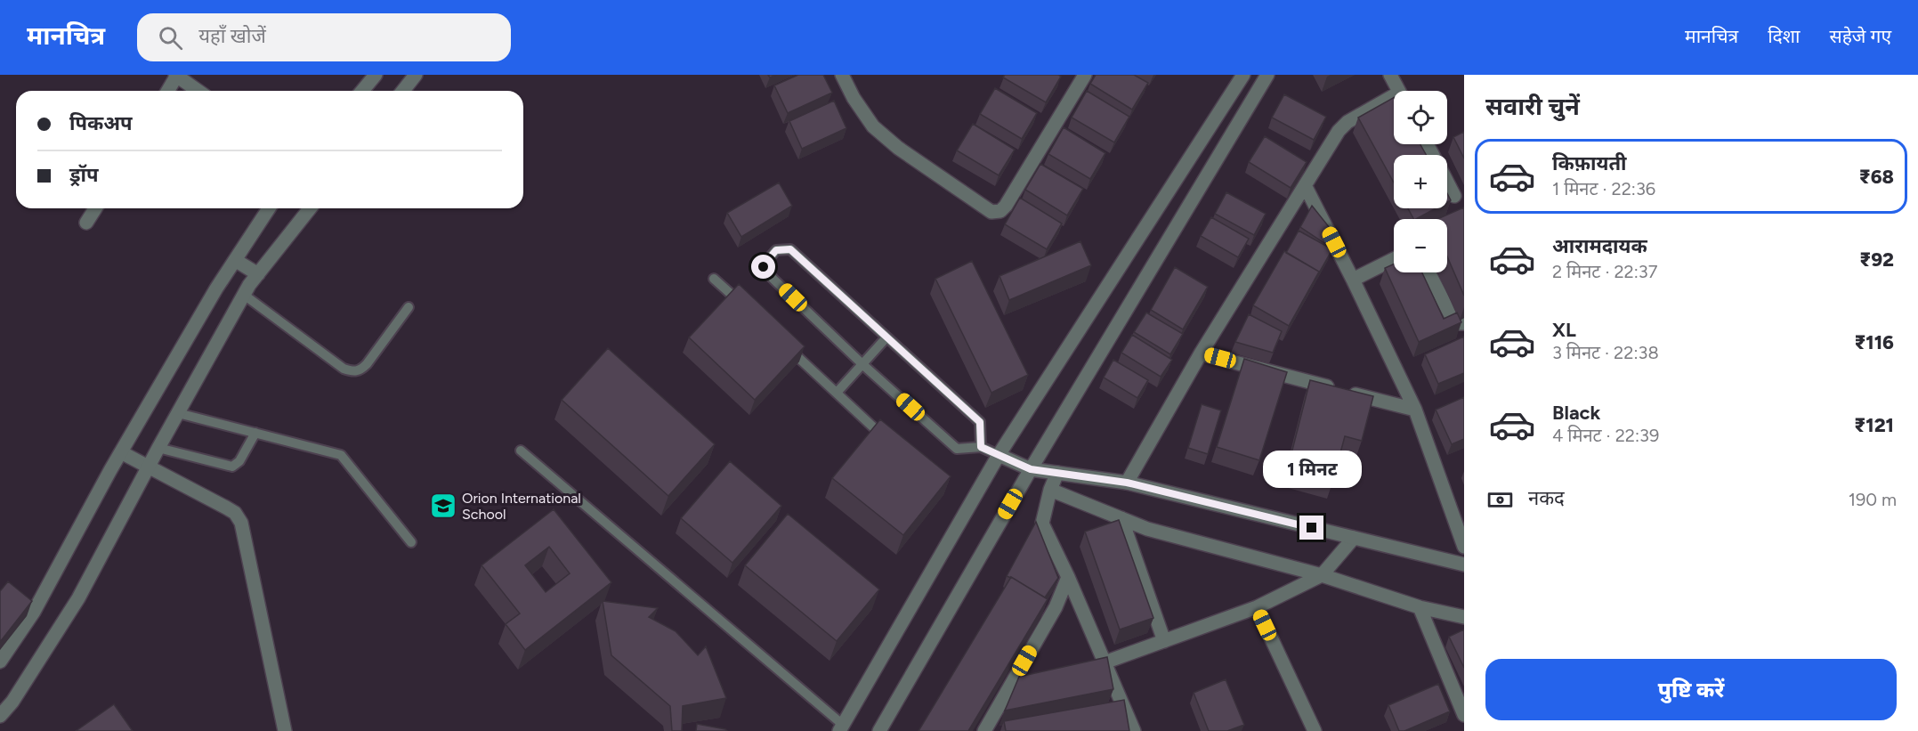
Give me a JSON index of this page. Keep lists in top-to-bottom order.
{
  "places": {
    "school or university": ["Orion International School"]
  },
  "page": {
    "header": "मानचित्र",
    "search": "यहाँ खोजें",
    "nav": ["मानचित्र", "दिशा", "सहेजे गए"],
    "heading": "सवारी चुनें",
    "map_buttons": ["+", "−"],
    "banner": ["पिकअप", "ड्रॉप"],
    "list": [
      {
        "name": "किफ़ायती",
        "note": "1 मिनट · 22:36",
        "value": "₹68"
      },
      {
        "name": "आरामदायक",
        "note": "2 मिनट · 22:37",
        "value": "₹92"
      },
      {
        "name": "XL",
        "note": "3 मिनट · 22:38",
        "value": "₹116"
      },
      {
        "name": "Black",
        "note": "4 मिनट · 22:39",
        "value": "₹121"
      }
    ],
    "bubble": "1 मिनट",
    "pay": ["नकद", "190 m"],
    "buttons": "पुष्टि करें"
  }
}
